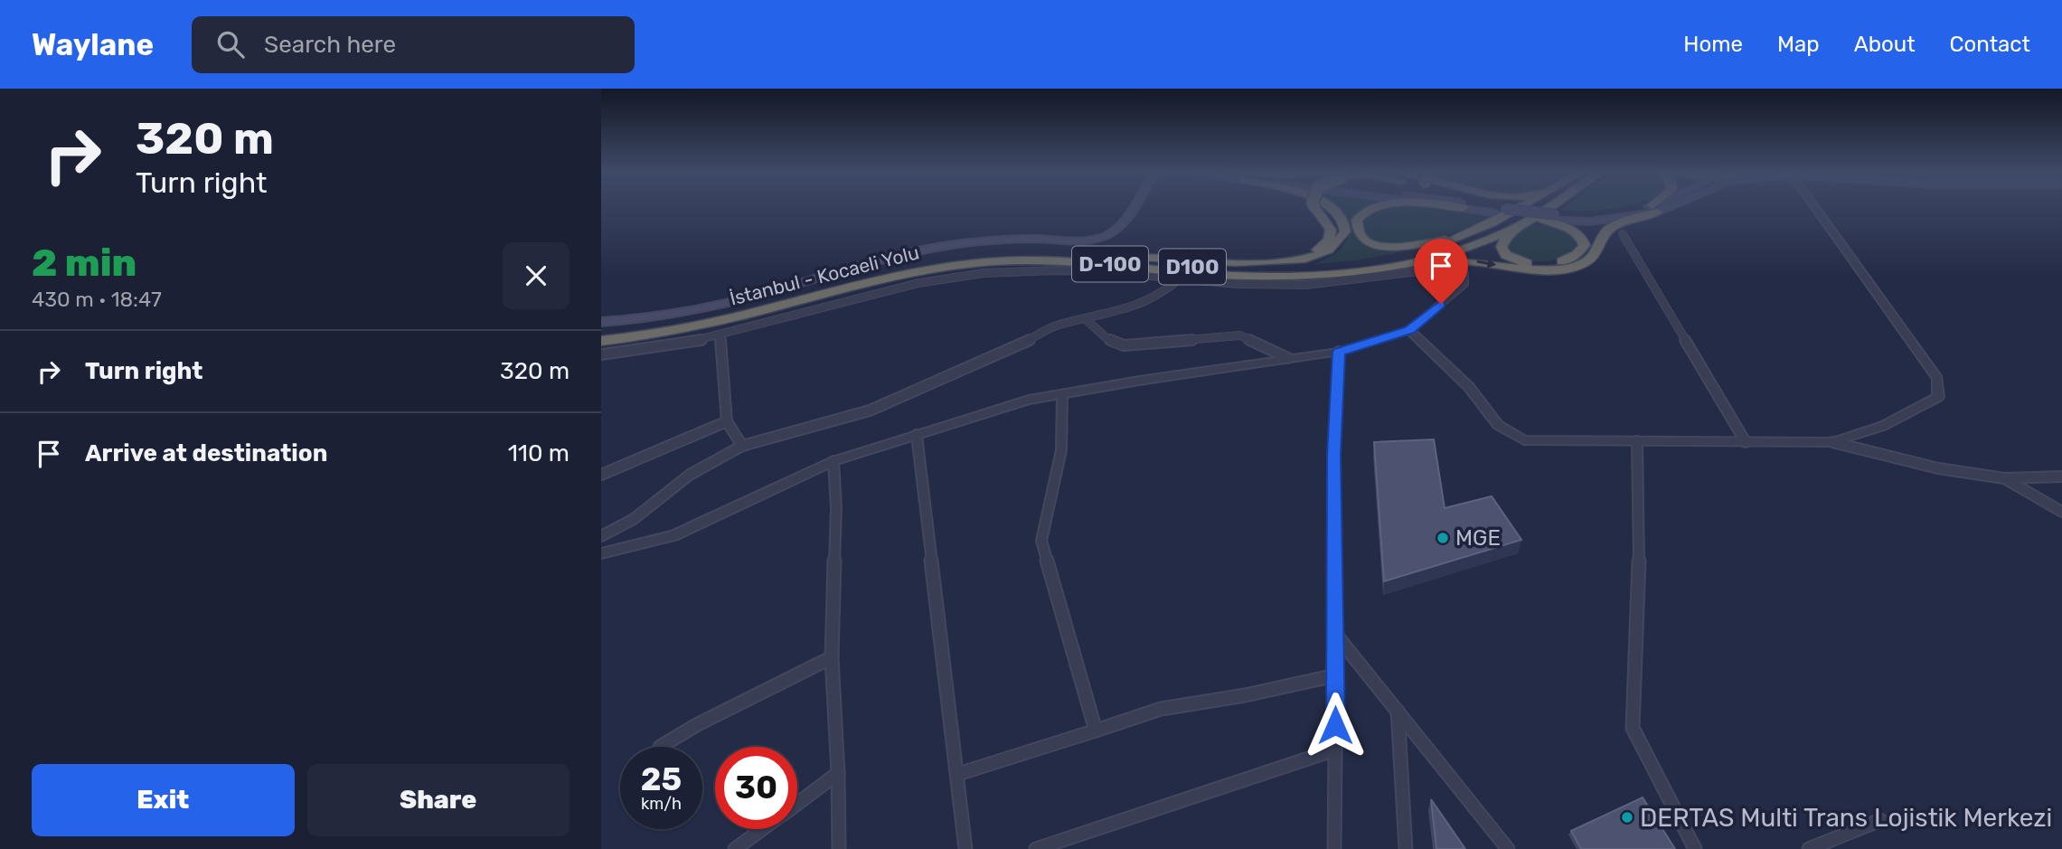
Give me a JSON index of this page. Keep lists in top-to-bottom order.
{
  "streets": {
    "highway": ["D-100", "D100", "İstanbul - Kocaeli Yolu"]
  },
  "places": ["MGE", "DERTAS Multi Trans Lojistik Merkezi"],
  "page": {
    "header": "Waylane",
    "search": "Search here",
    "nav": [
      "Home",
      "Map",
      "About",
      "Contact"
    ],
    "turn": ["320 m", "Turn right"],
    "heading": ["2 min", "430 m · 18:47"],
    "list": [
      {
        "name": "Turn right",
        "value": "320 m"
      },
      {
        "name": "Arrive at destination",
        "value": "110 m"
      }
    ],
    "speed": "25 km/h",
    "limit": "30",
    "buttons": ["Exit", "Share"]
  }
}
